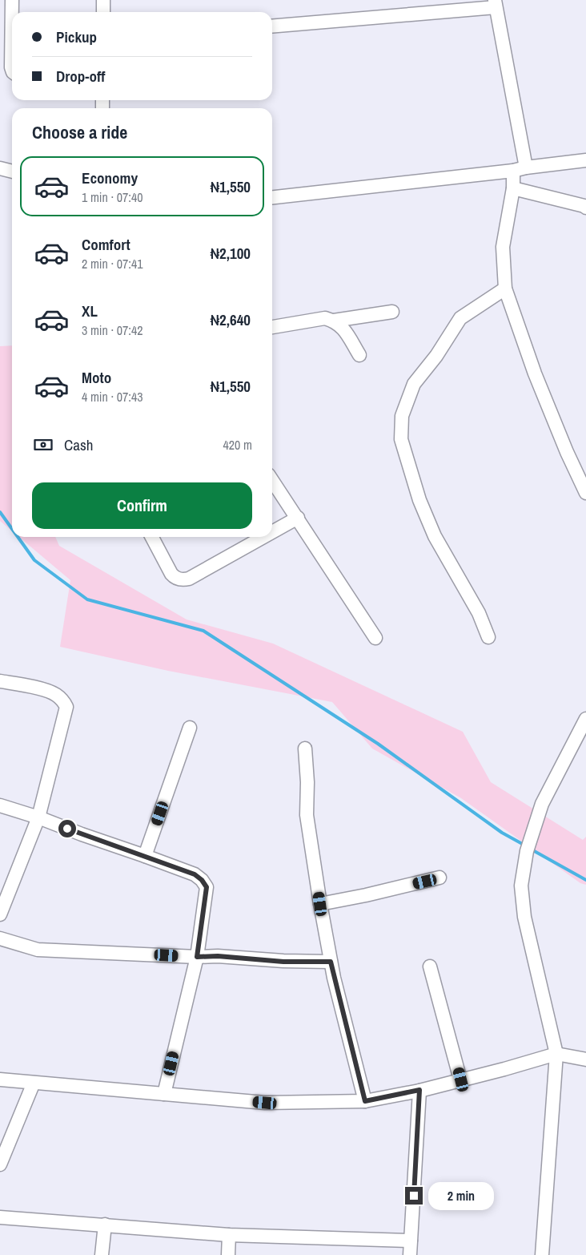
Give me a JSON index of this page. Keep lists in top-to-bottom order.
{
  "page": {
    "banner": ["Pickup", "Drop-off"],
    "heading": "Choose a ride",
    "list": [
      {
        "name": "Economy",
        "note": "1 min · 07:40",
        "value": "₦1,550"
      },
      {
        "name": "Comfort",
        "note": "2 min · 07:41",
        "value": "₦2,100"
      },
      {
        "name": "XL",
        "note": "3 min · 07:42",
        "value": "₦2,640"
      },
      {
        "name": "Moto",
        "note": "4 min · 07:43",
        "value": "₦1,550"
      }
    ],
    "pay": ["Cash", "420 m"],
    "buttons": "Confirm",
    "bubble": "2 min"
  }
}
